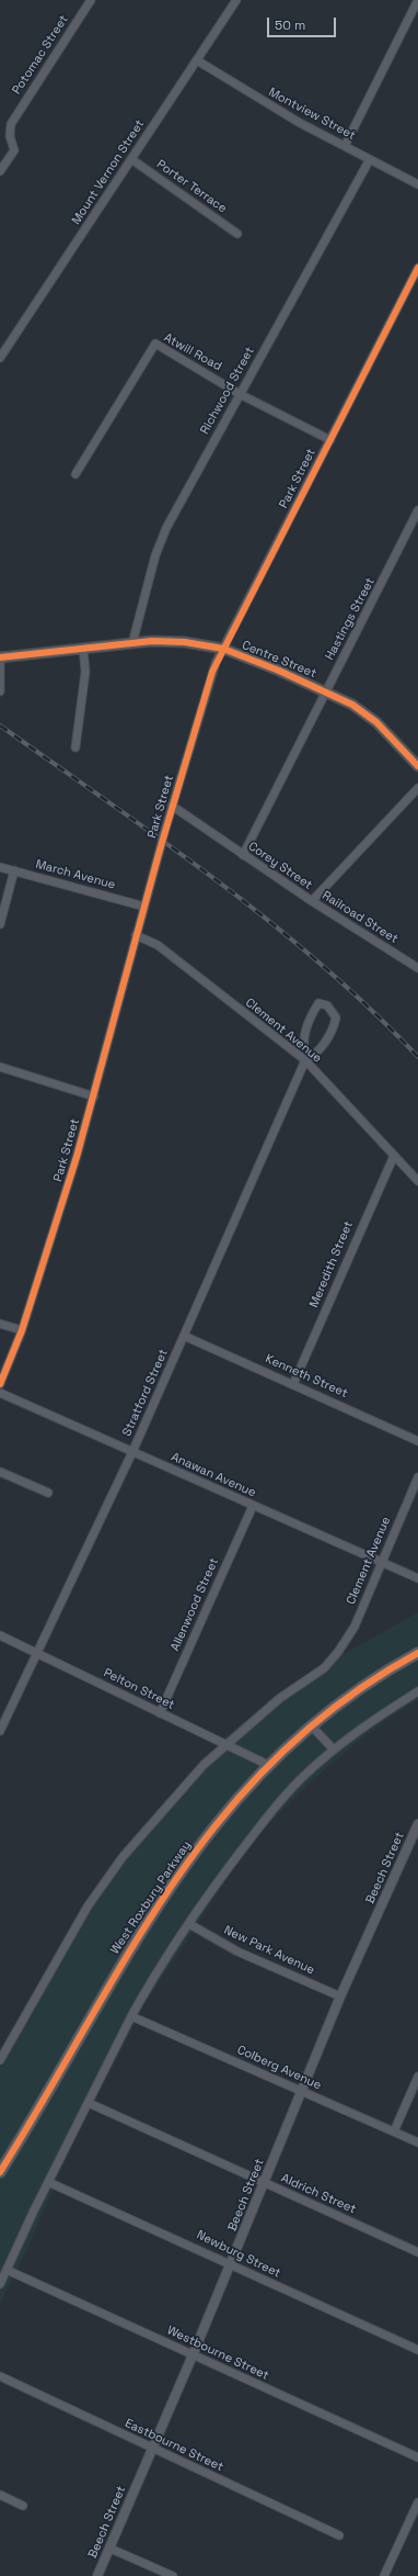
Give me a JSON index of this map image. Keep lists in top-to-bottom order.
{
  "streets": {
    "main road": ["Centre Street", "West Roxbury Parkway"],
    "street": [
      "Potomac Street",
      "Montview Street",
      "Mount Vernon Street",
      "Porter Terrace",
      "Atwill Road",
      "Richwood Street",
      "Park Street",
      "Hastings Street",
      "Corey Street",
      "March Avenue",
      "Railroad Street",
      "Clement Avenue",
      "Meredith Street",
      "Kenneth Street",
      "Stratford Street",
      "Anawan Avenue",
      "Allenwood Street",
      "Pelton Street",
      "Beech Street",
      "New Park Avenue",
      "Colberg Avenue",
      "Aldrich Street",
      "Newburg Street",
      "Westbourne Street",
      "Eastbourne Street"
    ]
  },
  "crossings": [
    ["Montview Street", "Mount Vernon Street"],
    ["Montview Street", "Richwood Street"],
    ["Mount Vernon Street", "Porter Terrace"],
    ["Atwill Road", "Richwood Street"],
    ["Atwill Road", "Park Street"],
    ["Richwood Street", "Centre Street"],
    ["Park Street", "Centre Street"],
    ["Park Street", "Corey Street"],
    ["Park Street", "March Avenue"],
    ["Park Street", "Clement Avenue"],
    ["Hastings Street", "Centre Street"],
    ["Hastings Street", "Corey Street"],
    ["Corey Street", "Railroad Street"],
    ["Clement Avenue", "Meredith Street"],
    ["Clement Avenue", "Stratford Street"],
    ["Clement Avenue", "Anawan Avenue"],
    ["Clement Avenue", "Pelton Street"],
    ["Meredith Street", "Kenneth Street"],
    ["Kenneth Street", "Stratford Street"],
    ["Stratford Street", "Anawan Avenue"],
    ["Stratford Street", "Pelton Street"],
    ["Anawan Avenue", "Allenwood Street"],
    ["Allenwood Street", "Pelton Street"],
    ["Pelton Street", "West Roxbury Parkway"],
    ["Beech Street", "New Park Avenue"],
    ["Beech Street", "Colberg Avenue"],
    ["Beech Street", "Aldrich Street"],
    ["Beech Street", "Newburg Street"],
    ["Beech Street", "Westbourne Street"],
    ["Beech Street", "Eastbourne Street"]
  ],
  "scale_bar": "50 m"
}
